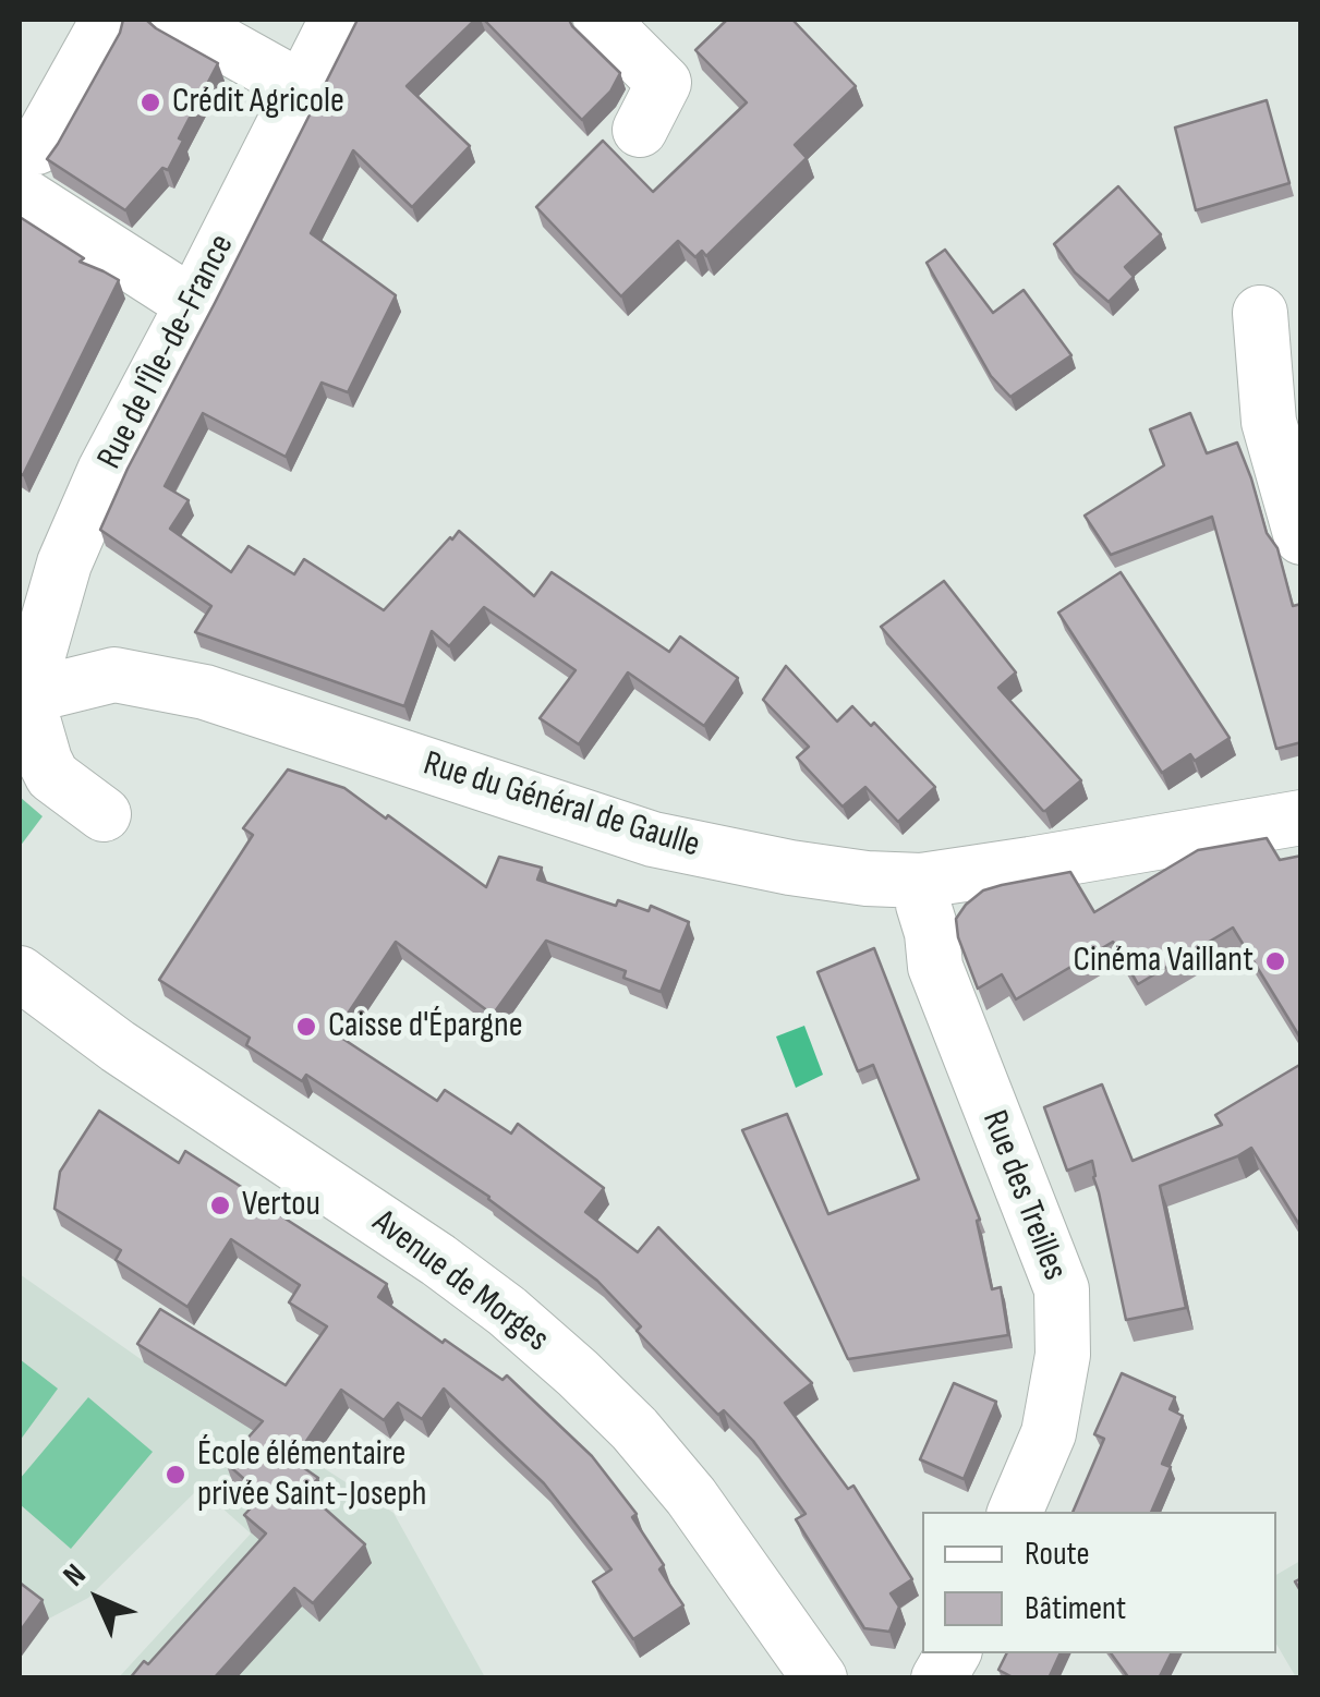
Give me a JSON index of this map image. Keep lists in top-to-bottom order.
{
  "streets": {
    "street": [
      "Rue de l'Île-de-France",
      "Rue du Général de Gaulle",
      "Rue des Treilles",
      "Avenue de Morges"
    ]
  },
  "crossings": [
    ["Rue de l'Île-de-France", "Rue du Général de Gaulle"],
    ["Rue du Général de Gaulle", "Rue des Treilles"]
  ],
  "places": [
    "Crédit Agricole",
    "Cinéma Vaillant",
    "Caisse d'Épargne",
    "Vertou",
    "École élémentaire privée Saint-Joseph"
  ],
  "legend": ["Route", "Bâtiment"],
  "north": "top left"
}
